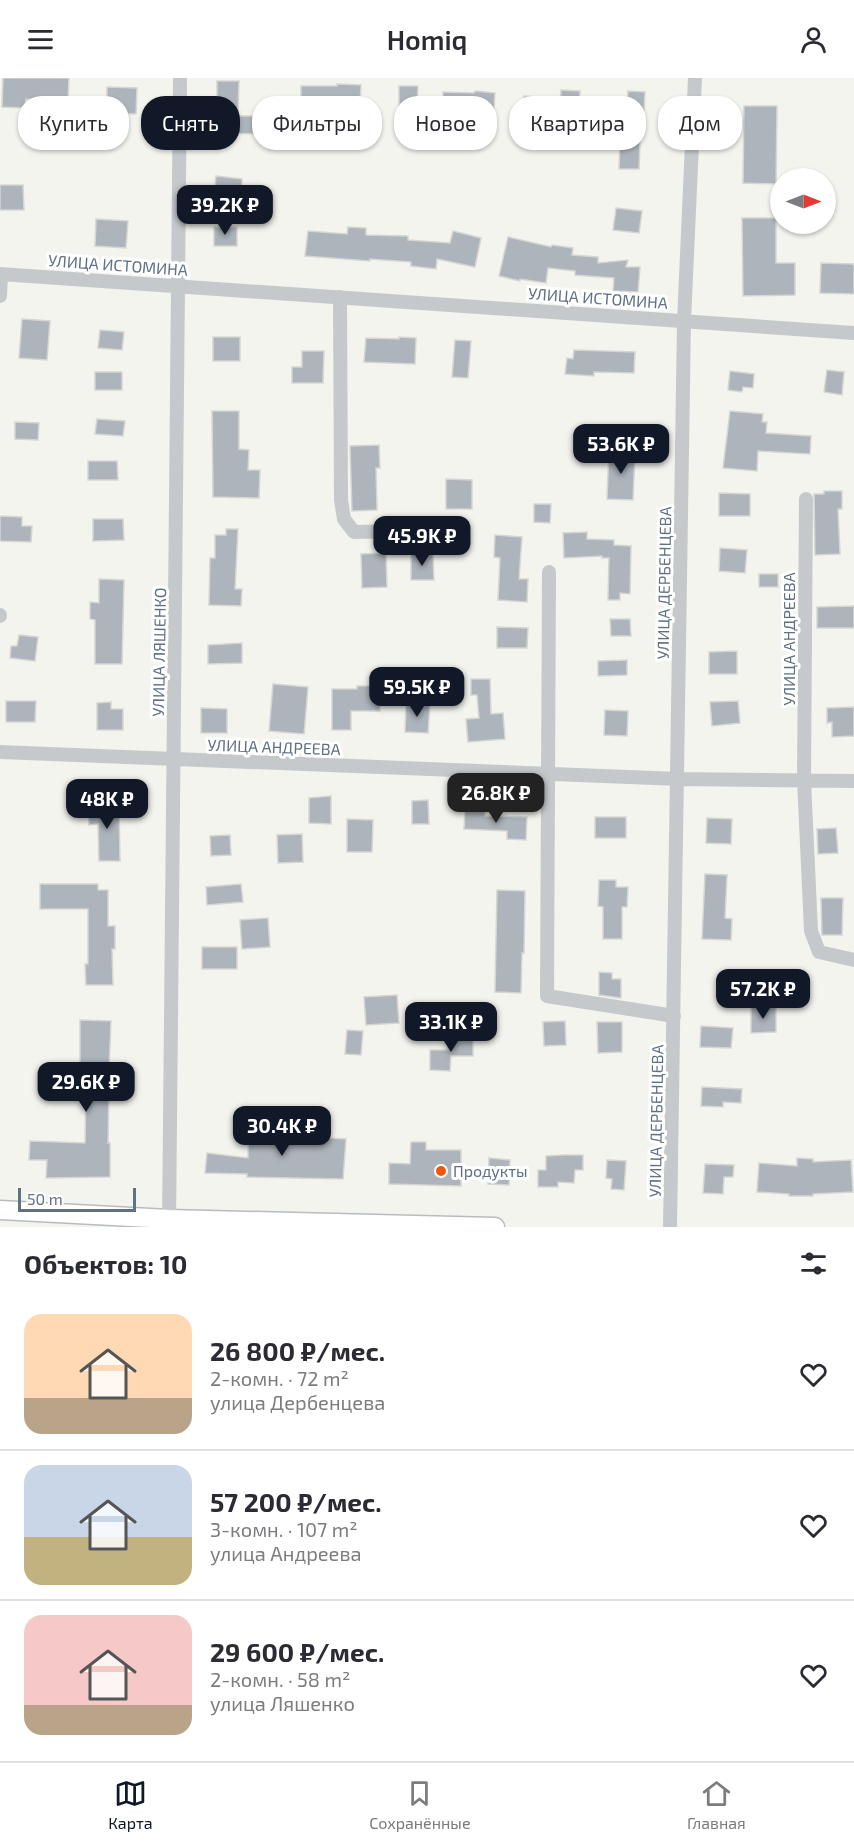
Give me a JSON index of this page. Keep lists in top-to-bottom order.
{
  "streets": {
    "street": [
      "УЛИЦА ИСТОМИНА",
      "УЛИЦА ДЕРБЕНЦЕВА",
      "УЛИЦА АНДРЕЕВА",
      "УЛИЦА ЛЯШЕНКО"
    ]
  },
  "crossings": [
    ["УЛИЦА ИСТОМИНА", "УЛИЦА ДЕРБЕНЦЕВА"],
    ["УЛИЦА ИСТОМИНА", "УЛИЦА ЛЯШЕНКО"],
    ["УЛИЦА ДЕРБЕНЦЕВА", "УЛИЦА АНДРЕЕВА"],
    ["УЛИЦА АНДРЕЕВА", "УЛИЦА ЛЯШЕНКО"]
  ],
  "places": ["Продукты"],
  "scale_bar": "50 m",
  "north": "right",
  "page": {
    "header": "Homiq",
    "chip": [
      "Купить",
      "Снять",
      "Фильтры",
      "Новое",
      "Квартира",
      "Дом"
    ],
    "price": [
      "39.2K ₽",
      "53.6K ₽",
      "45.9K ₽",
      "59.5K ₽",
      "26.8K ₽",
      "48K ₽",
      "57.2K ₽",
      "33.1K ₽",
      "29.6K ₽",
      "30.4K ₽"
    ],
    "scale": "50 m",
    "heading": "Объектов: 10",
    "list": [
      {
        "name": "26 800 ₽/мес.",
        "note": "2-комн. · 72 m² · улица Дербенцева"
      },
      {
        "name": "57 200 ₽/мес.",
        "note": "3-комн. · 107 m² · улица Андреева"
      },
      {
        "name": "29 600 ₽/мес.",
        "note": "2-комн. · 58 m² · улица Ляшенко"
      }
    ],
    "tabs": ["Карта", "Сохранённые", "Главная"]
  }
}
